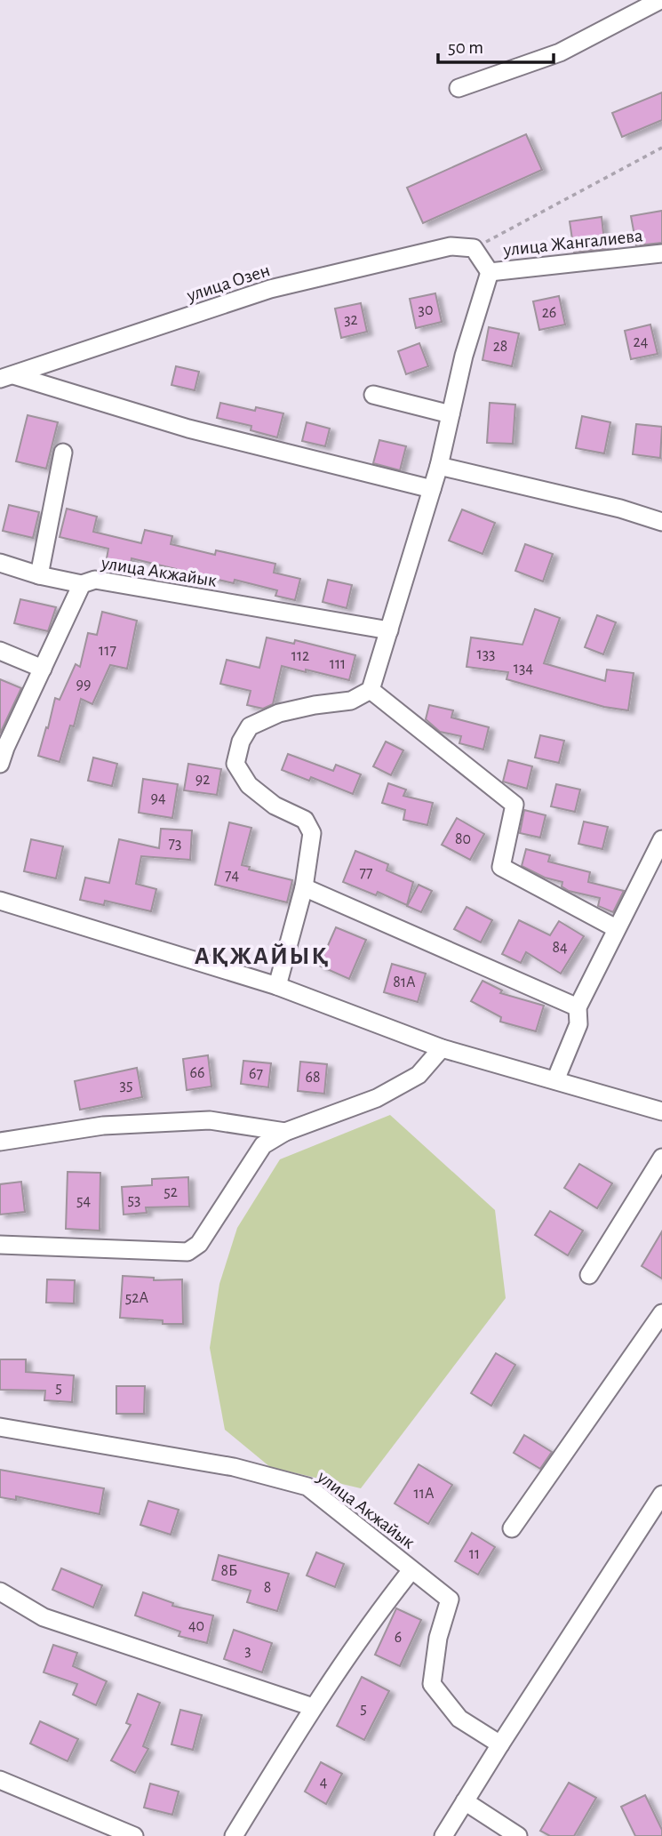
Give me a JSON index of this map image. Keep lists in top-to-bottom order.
{
  "streets": {
    "street": ["улица Жангалиева", "улица Озен", "улица Акжайык"]
  },
  "districts": ["АҚЖАЙЫҚ"],
  "house_numbers": [
    "30",
    "26",
    "32",
    "24",
    "28",
    "117",
    "133",
    "112",
    "111",
    "134",
    "99",
    "92",
    "94",
    "80",
    "73",
    "77",
    "74",
    "84",
    "81А",
    "66",
    "67",
    "68",
    "35",
    "52",
    "53",
    "54",
    "52А",
    "5",
    "11А",
    "11",
    "8Б",
    "8",
    "40",
    "6",
    "3",
    "5",
    "4"
  ],
  "scale_bar": "50 m"
}
